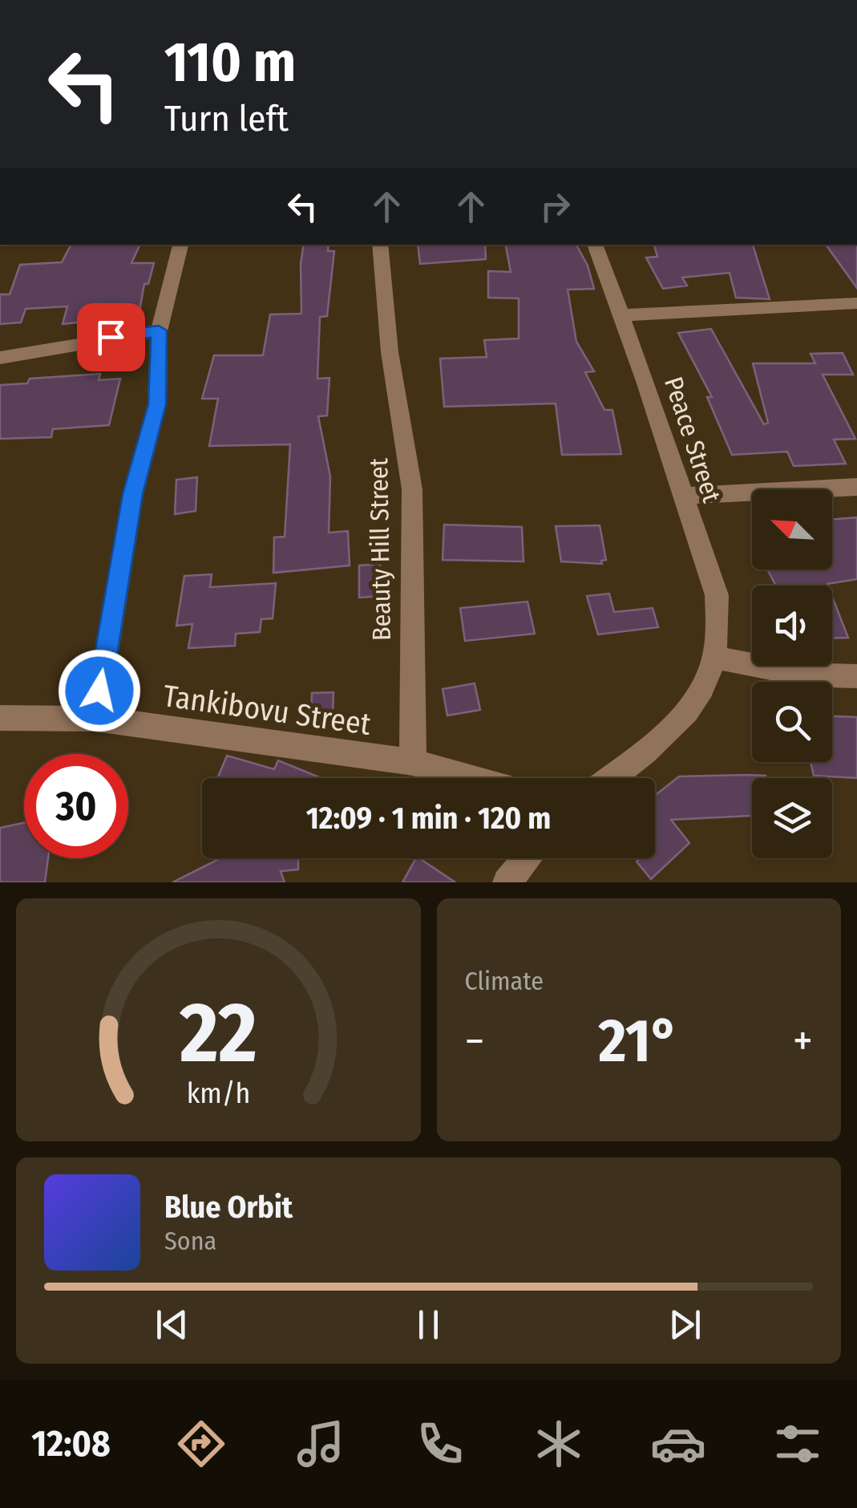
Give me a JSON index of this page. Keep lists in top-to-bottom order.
{
  "streets": {
    "street": ["Peace Street", "Beauty Hill Street", "Tankibovu Street"]
  },
  "crossings": [
    ["Beauty Hill Street", "Tankibovu Street"]
  ],
  "north": "top left",
  "page": {
    "turn": ["110 m", "Turn left"],
    "limit": "30",
    "trip": "12:09 · 1 min · 120 m",
    "tile": "Climate",
    "heat": ["−", "21°", "+"],
    "song": ["Blue Orbit", "Sona"],
    "tabs": "12:08",
    "gauge": ["22", "km/h"]
  }
}
